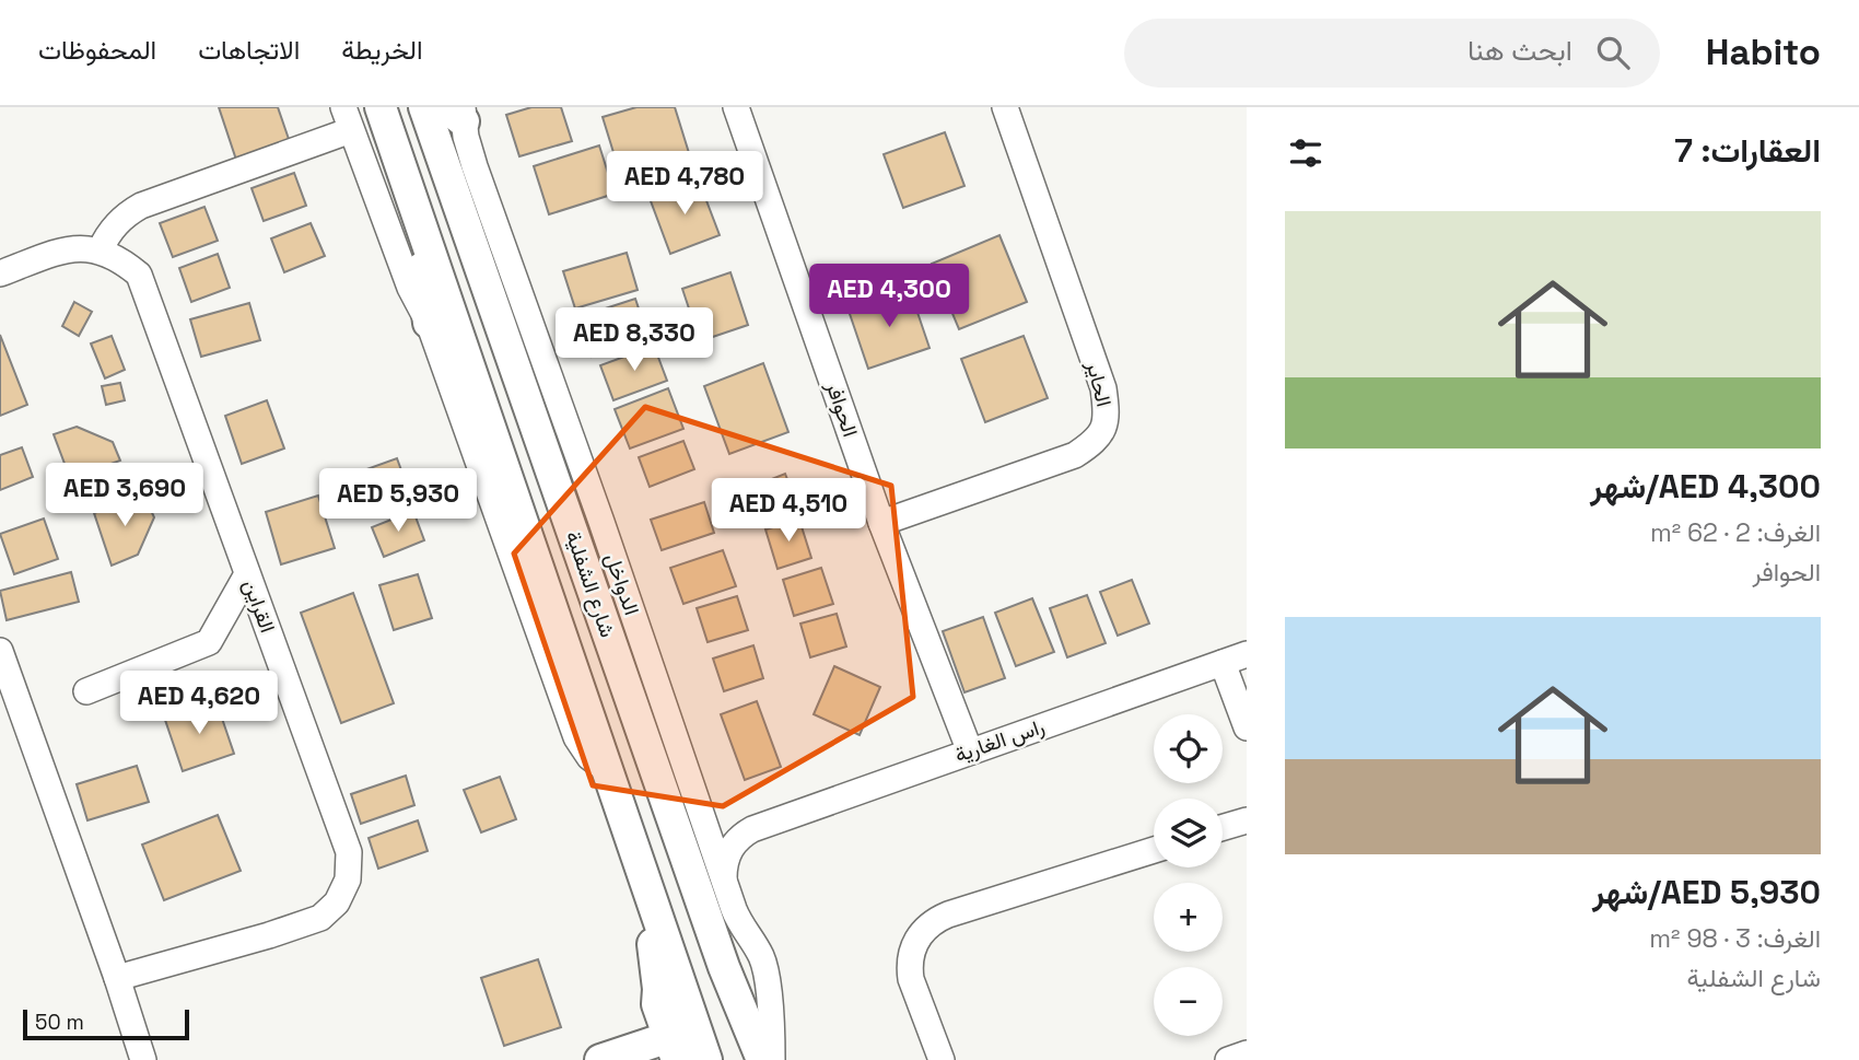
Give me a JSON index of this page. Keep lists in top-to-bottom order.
{
  "streets": {
    "street": [
      "الحاير",
      "الحوافر",
      "شارع الشفلية",
      "الدواخل",
      "القراين",
      "راس الغارية"
    ]
  },
  "crossings": [
    ["الحاير", "الحوافر"],
    ["الحوافر", "راس الغارية"],
    ["الدواخل", "راس الغارية"]
  ],
  "scale_bar": "50 m",
  "page": {
    "header": "Habito",
    "search": "ابحث هنا",
    "nav": ["الخريطة", "الاتجاهات", "المحفوظات"],
    "heading": "العقارات: 7",
    "price": [
      "AED 4,780",
      "AED 4,300",
      "AED 8,330",
      "AED 3,690",
      "AED 5,930",
      "AED 4,510",
      "AED 4,620"
    ],
    "list": [
      {
        "name": "AED 4,300/شهر",
        "note": "الغرف: 2 · 62 m² · الحوافر"
      },
      {
        "name": "AED 5,930/شهر",
        "note": "الغرف: 3 · 98 m² · شارع الشفلية"
      }
    ],
    "map_buttons": ["+", "−"],
    "scale": "50 m"
  }
}
